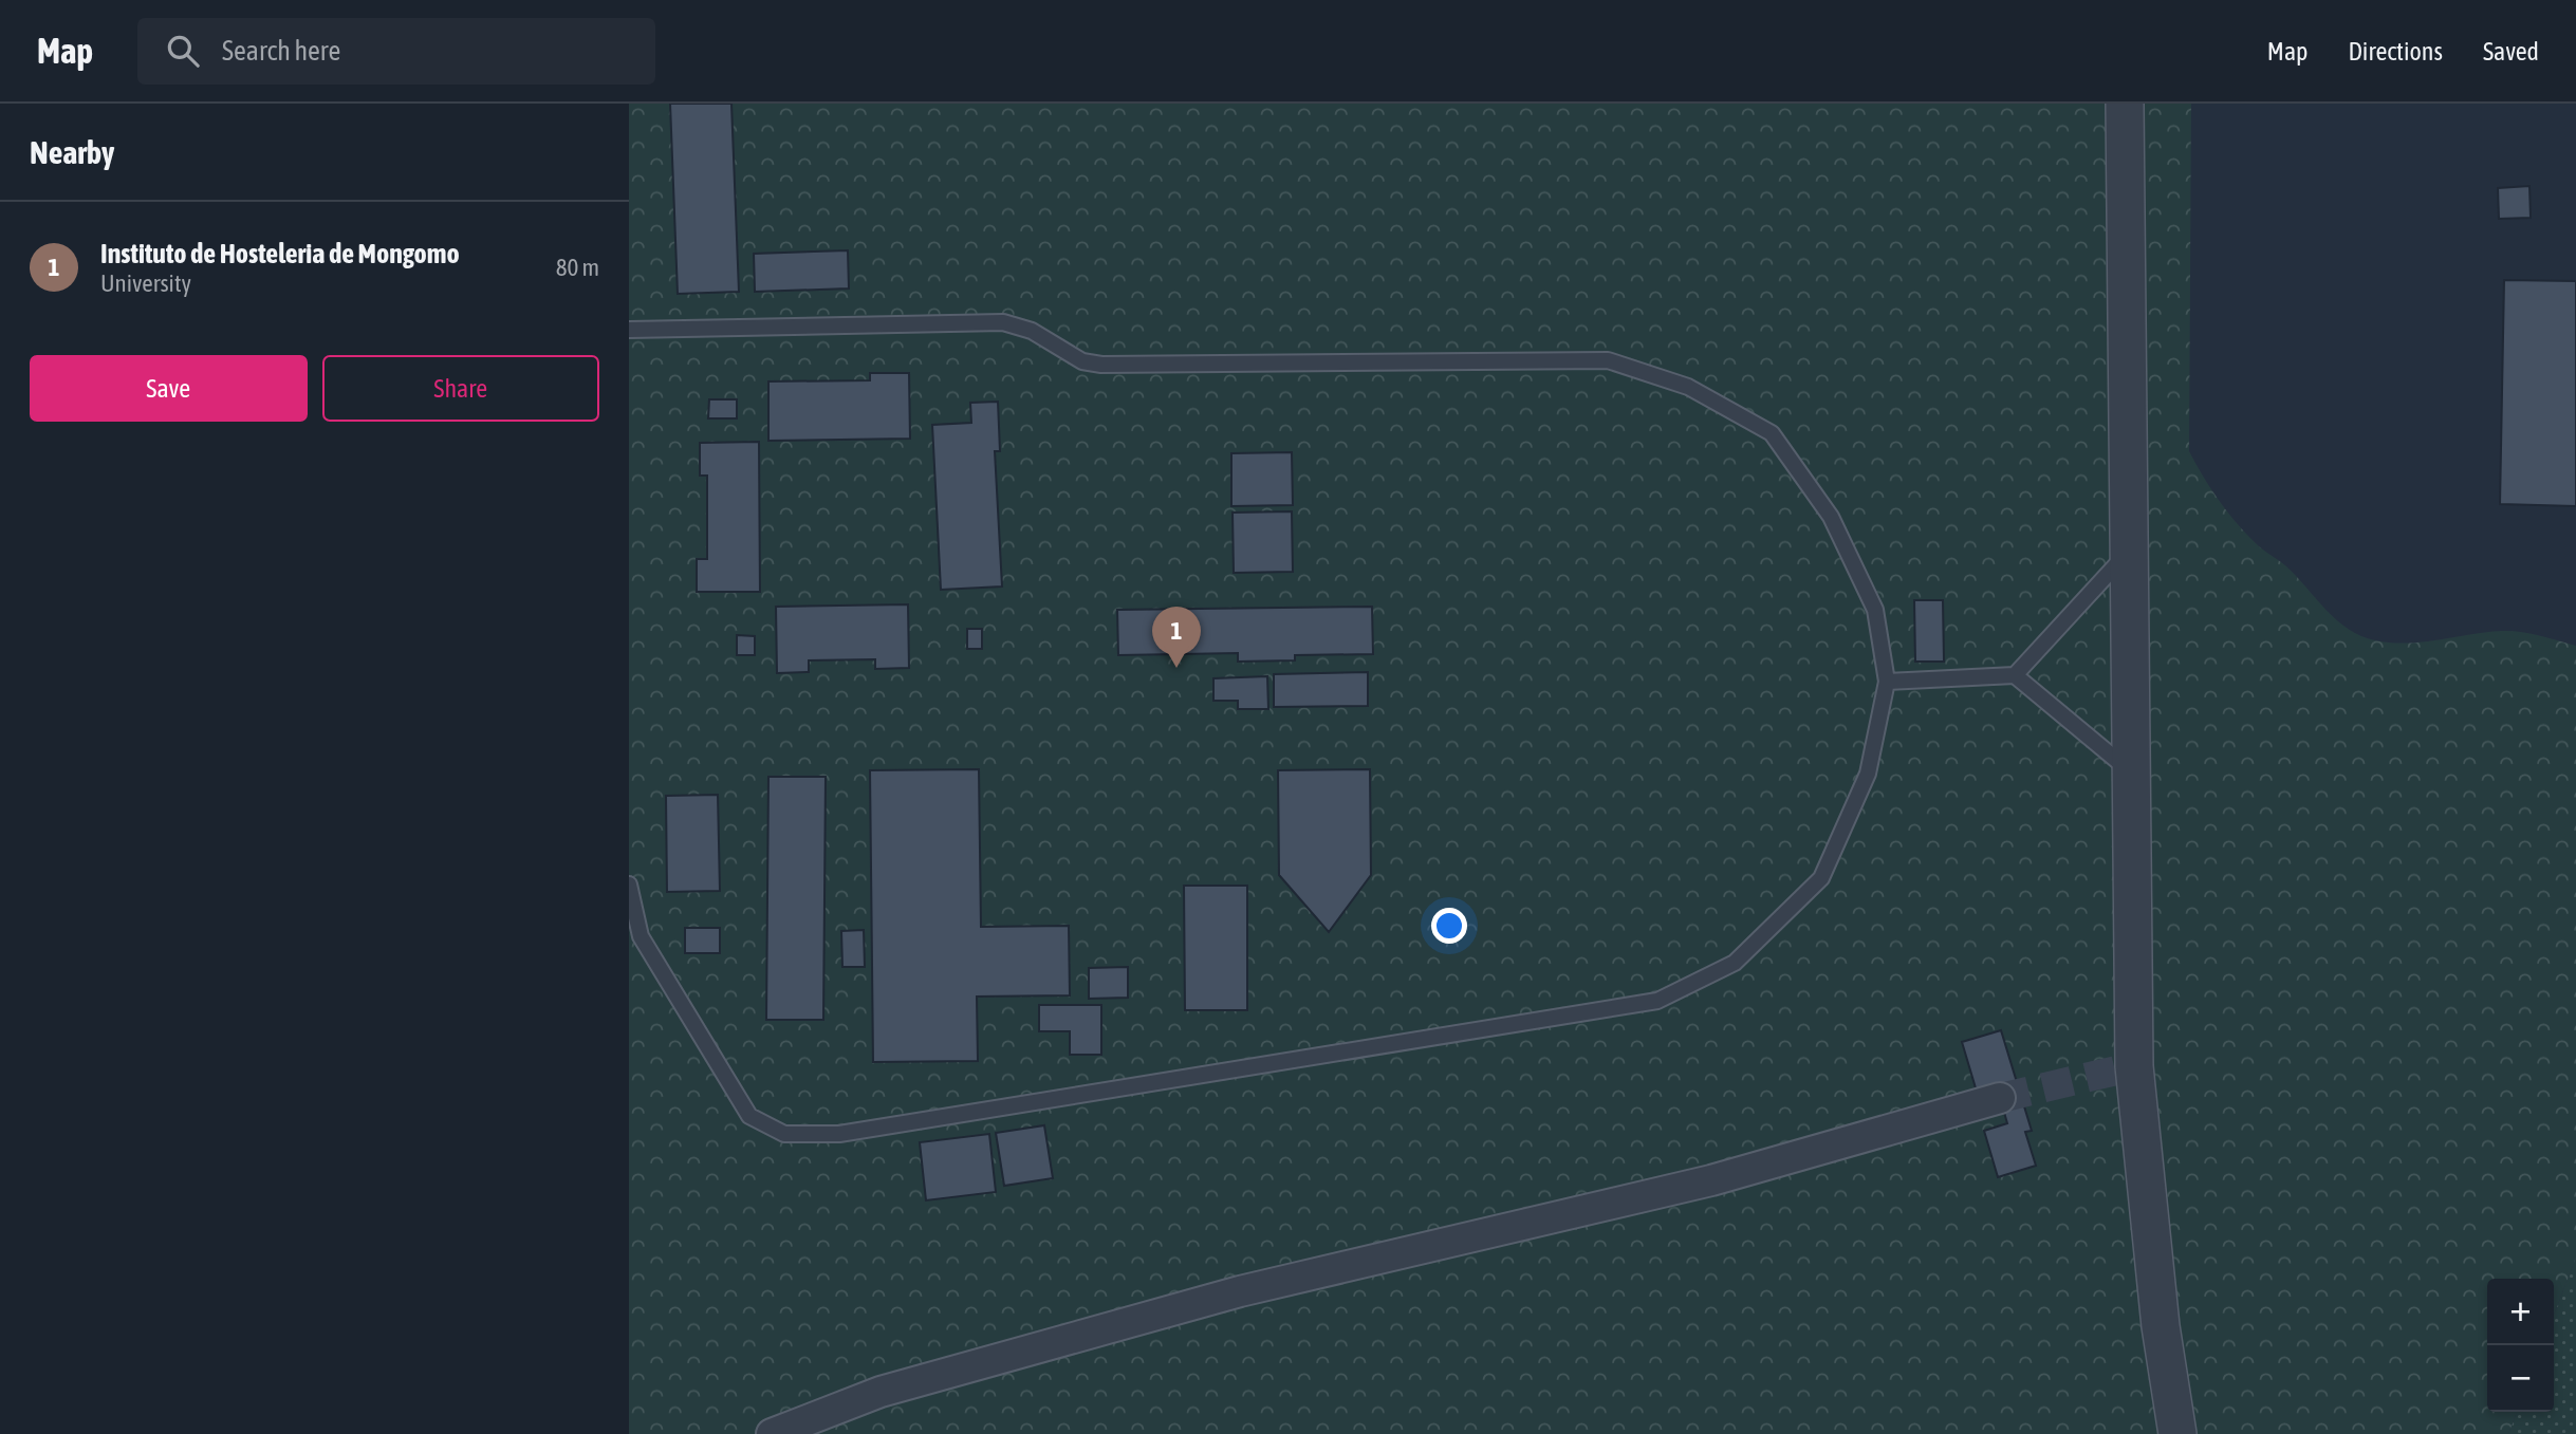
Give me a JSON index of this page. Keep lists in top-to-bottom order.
{
  "page": {
    "header": "Map",
    "search": "Search here",
    "nav": ["Map", "Directions", "Saved"],
    "heading": "Nearby",
    "list": [
      {
        "mark": "1",
        "name": "Instituto de Hosteleria de Mongomo",
        "note": "University",
        "value": "80 m"
      }
    ],
    "buttons": ["Save", "Share"],
    "pins": "1",
    "map_buttons": ["+", "−"]
  }
}
